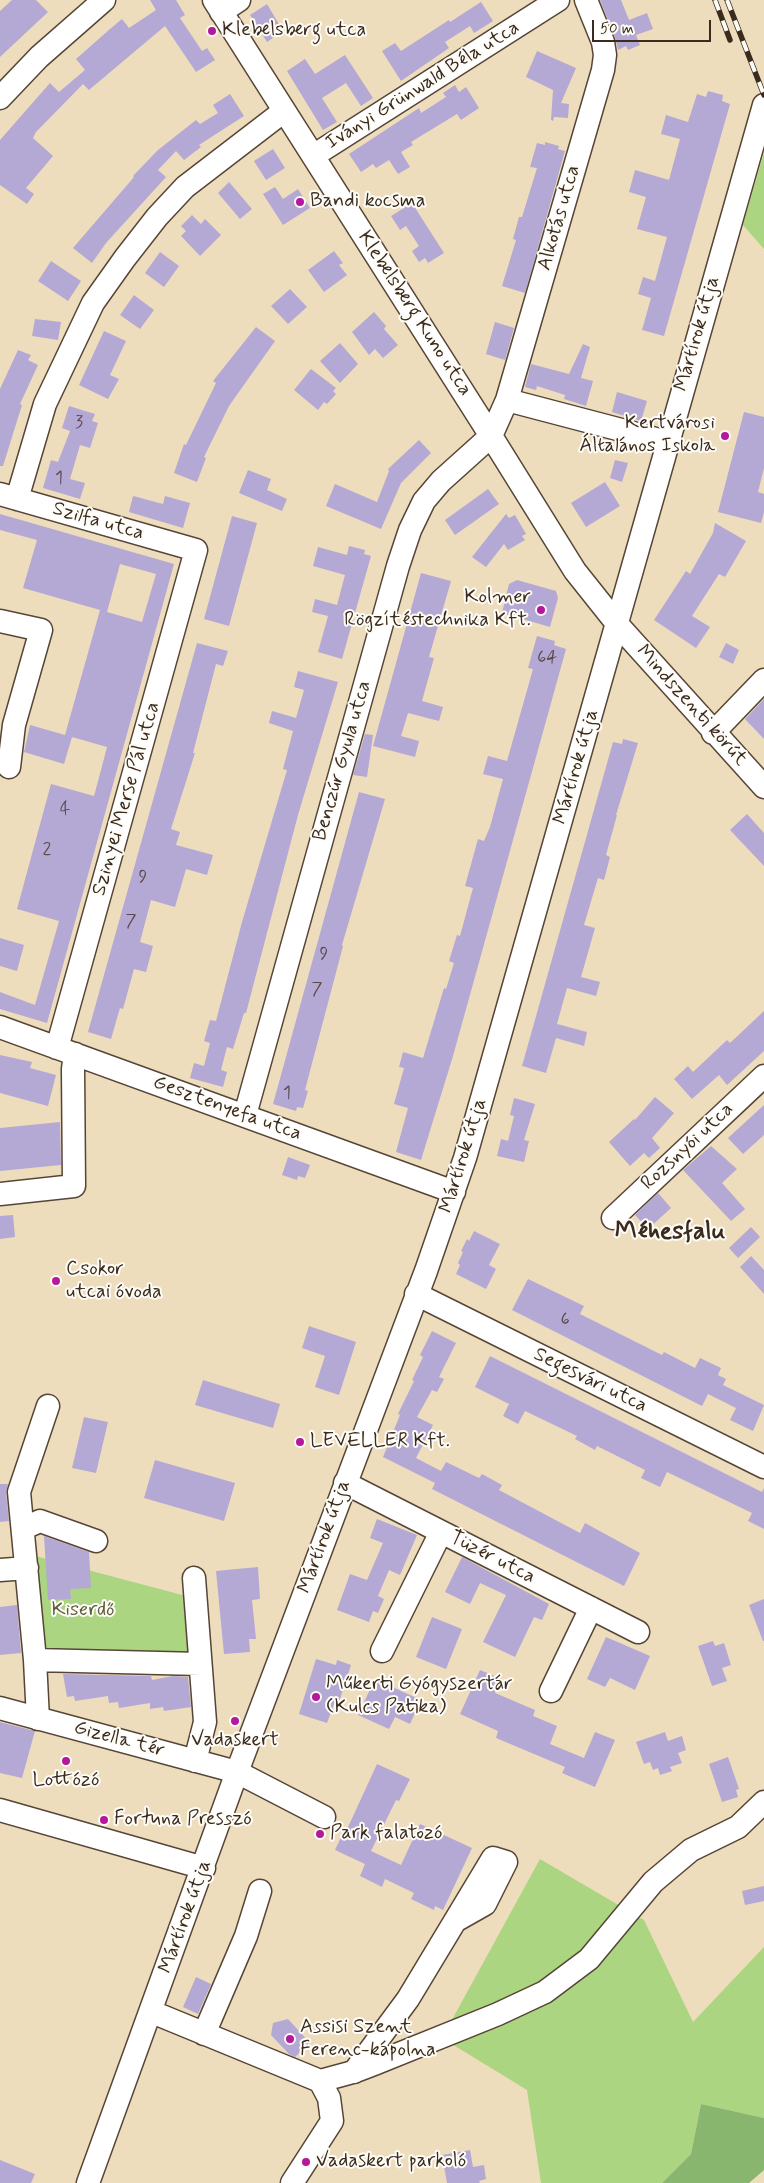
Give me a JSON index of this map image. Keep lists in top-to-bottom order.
{
  "streets": {
    "street": [
      "Iványi Grünwald Béla utca",
      "Alkotás utca",
      "Klebelsberg Kuno utca",
      "Mártírok útja",
      "Szilfa utca",
      "Mindszenti körút",
      "Benczúr Gyula utca",
      "Szinyei Merse Pál utca",
      "Gesztenyefa utca",
      "Rozsnyói utca",
      "Segesvári utca",
      "Tüzér utca",
      "Gizella tér"
    ]
  },
  "crossings": [
    ["Iványi Grünwald Béla utca", "Klebelsberg Kuno utca"],
    ["Alkotás utca", "Klebelsberg Kuno utca"],
    ["Alkotás utca", "Benczúr Gyula utca"],
    ["Klebelsberg Kuno utca", "Mártírok útja"],
    ["Klebelsberg Kuno utca", "Mindszenti körút"],
    ["Klebelsberg Kuno utca", "Benczúr Gyula utca"],
    ["Mártírok útja", "Mindszenti körút"],
    ["Mártírok útja", "Gesztenyefa utca"],
    ["Mártírok útja", "Segesvári utca"],
    ["Mártírok útja", "Tüzér utca"],
    ["Mártírok útja", "Gizella tér"],
    ["Szilfa utca", "Szinyei Merse Pál utca"],
    ["Benczúr Gyula utca", "Gesztenyefa utca"],
    ["Szinyei Merse Pál utca", "Gesztenyefa utca"]
  ],
  "districts": ["Méhesfalu"],
  "parks": ["Kiserdő"],
  "places": [
    "Klebelsberg utca",
    "Bandi kocsma",
    "Kertvárosi Általános Iskola",
    "Kolmer Rögzítéstechnika Kft.",
    "Csokor utcai óvoda",
    "LEVELLER Kft.",
    "Műkerti Gyógyszertár (Kulcs Patika)",
    "Vadaskert",
    "Lottózó",
    "Fortuna Presszó",
    "Park falatozó",
    "Assisi Szent Ferenc-kápolna",
    "Vadaskert parkoló"
  ],
  "house_numbers": [
    "3",
    "1",
    "64",
    "4",
    "2",
    "9",
    "7",
    "9",
    "7",
    "1",
    "6"
  ],
  "scale_bar": "50 m"
}
